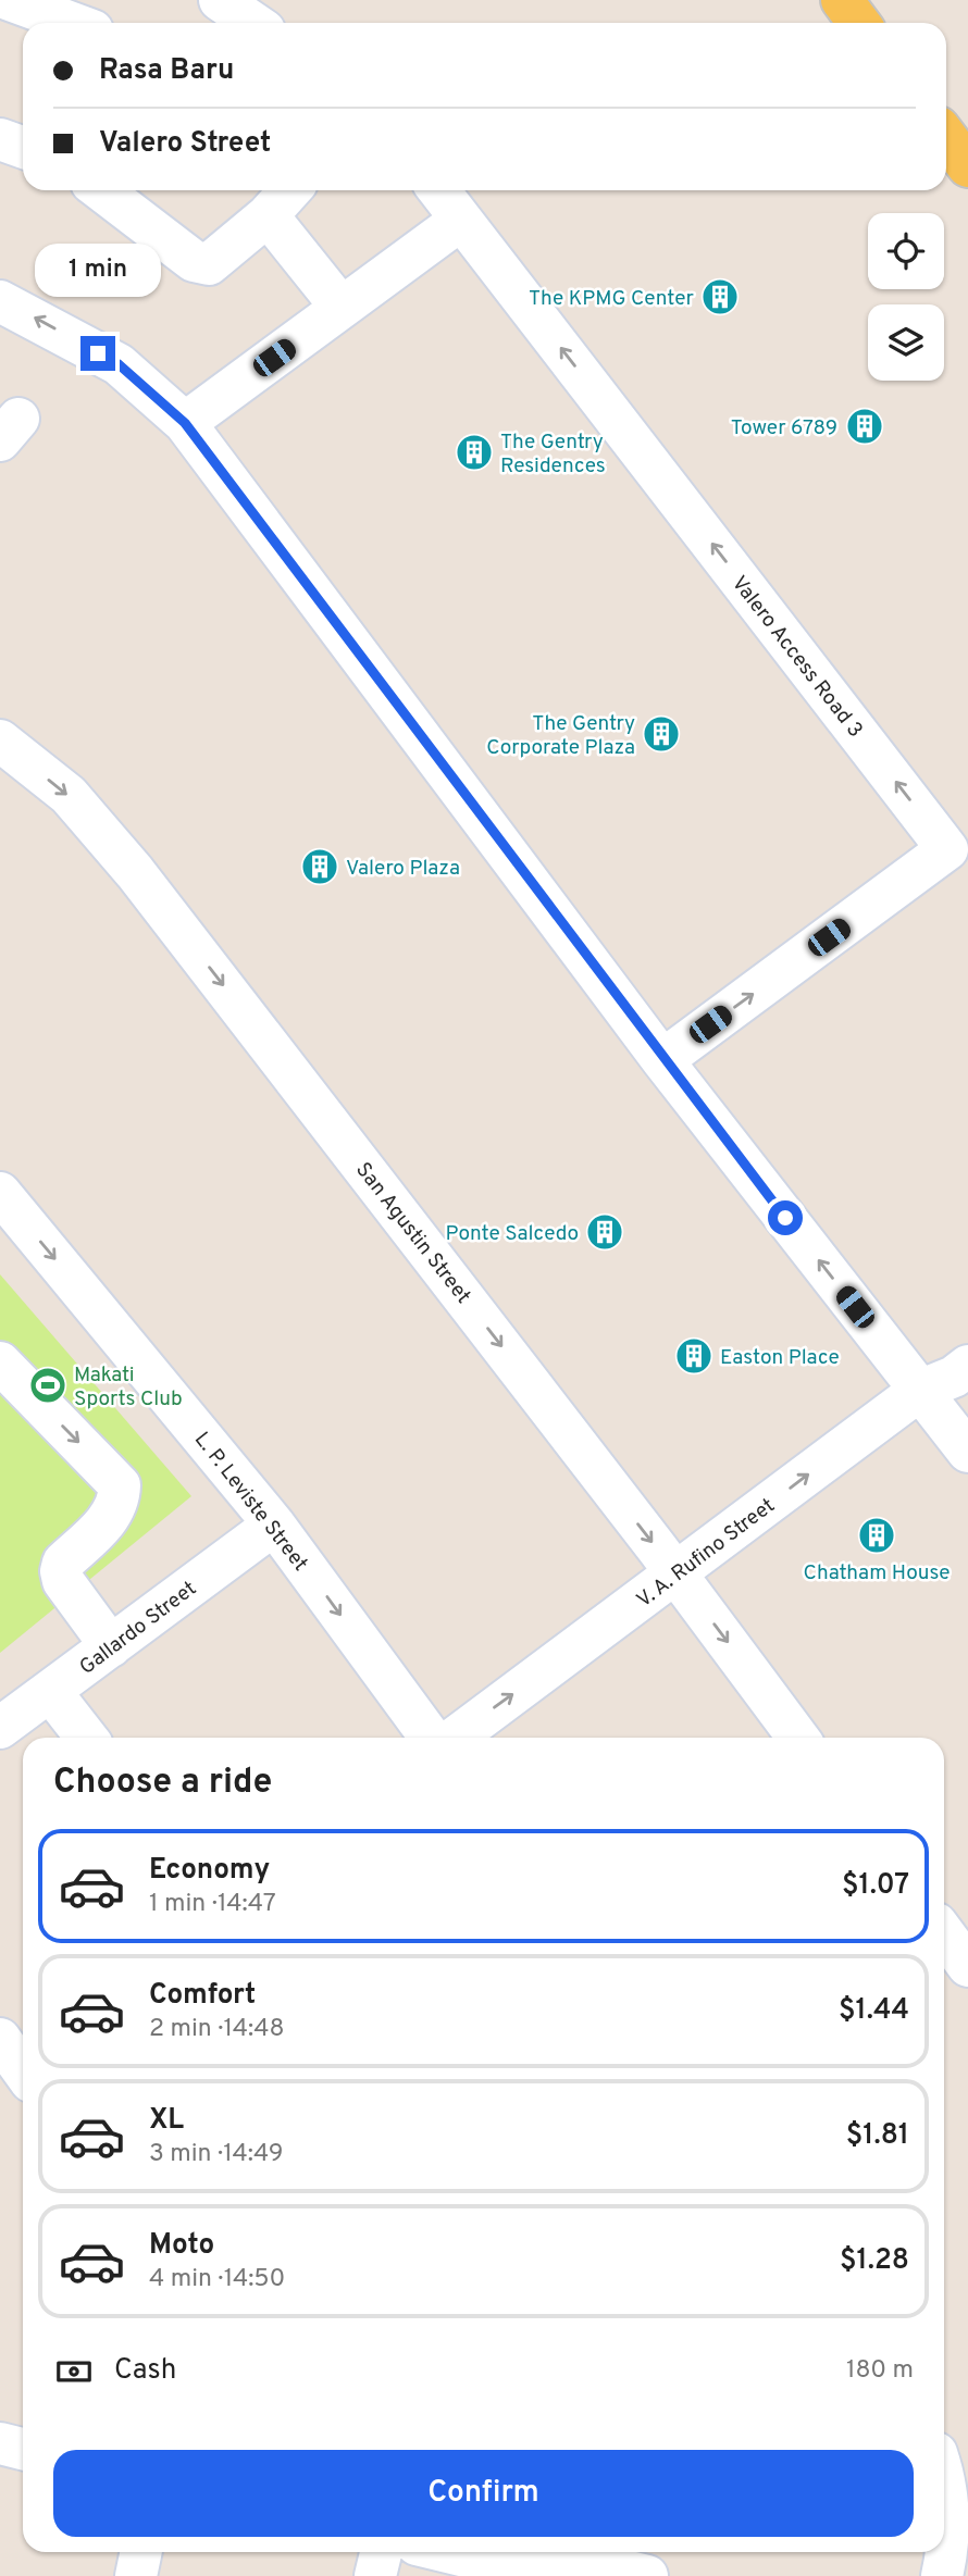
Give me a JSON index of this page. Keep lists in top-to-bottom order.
{
  "streets": {
    "street": [
      "Valero Access Road 3",
      "San Agustin Street",
      "L. P. Leviste Street",
      "V. A. Rufino Street",
      "Gallardo Street"
    ]
  },
  "crossings": [
    ["San Agustin Street", "V. A. Rufino Street"],
    ["L. P. Leviste Street", "Gallardo Street"]
  ],
  "one_way": ["L. P. Leviste Street", "V. A. Rufino Street"],
  "places": {
    "building": [
      "The KPMG Center",
      "Tower 6789",
      "The Gentry Residences",
      "The Gentry Corporate Plaza",
      "Valero Plaza",
      "Ponte Salcedo",
      "Easton Place",
      "Chatham House"
    ],
    "sports": ["Makati Sports Club"]
  },
  "page": {
    "banner": ["Rasa Baru", "Valero Street"],
    "bubble": "1 min",
    "heading": "Choose a ride",
    "list": [
      {
        "name": "Economy",
        "note": "1 min · 14:47",
        "value": "$1.07"
      },
      {
        "name": "Comfort",
        "note": "2 min · 14:48",
        "value": "$1.44"
      },
      {
        "name": "XL",
        "note": "3 min · 14:49",
        "value": "$1.81"
      },
      {
        "name": "Moto",
        "note": "4 min · 14:50",
        "value": "$1.28"
      }
    ],
    "pay": ["Cash", "180 m"],
    "buttons": "Confirm"
  }
}
